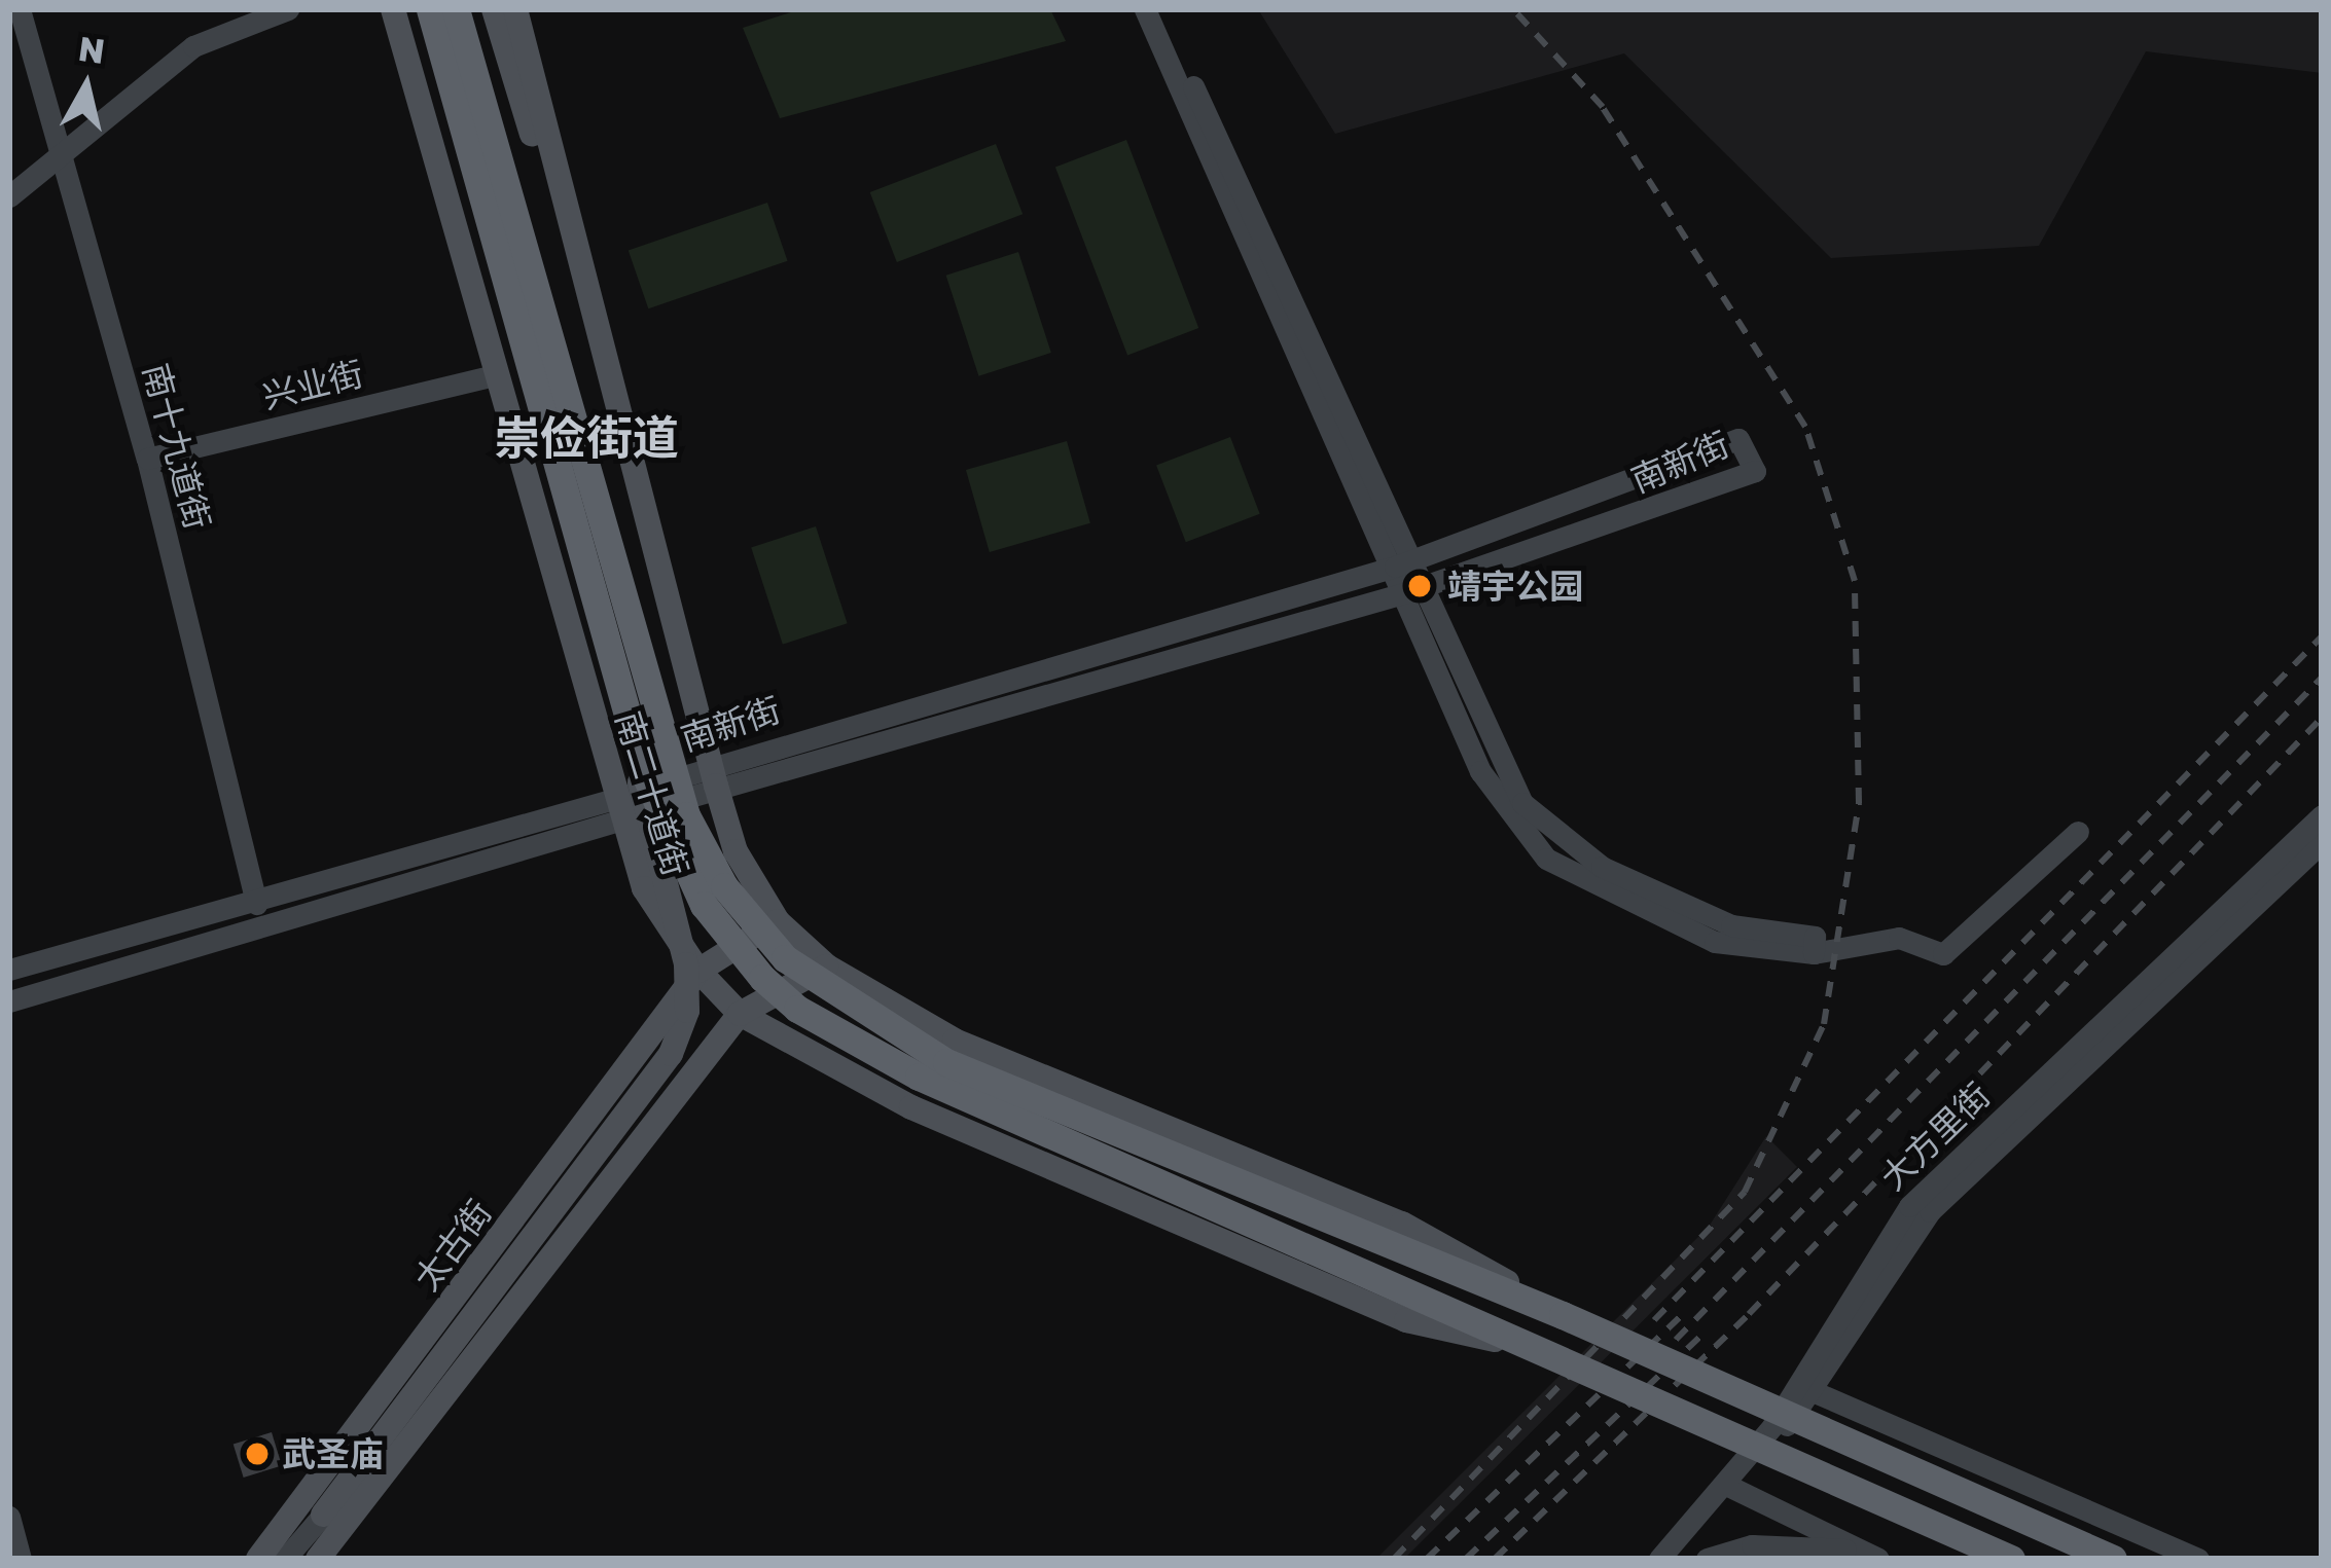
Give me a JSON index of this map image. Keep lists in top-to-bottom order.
{
  "streets": {
    "main road": [
      "兴业街",
      "南十九道街",
      "南新街",
      "南二十道街",
      "大方里街",
      "太古街"
    ]
  },
  "crossings": [
    ["兴业街", "南十九道街"],
    ["兴业街", "南二十道街"],
    ["南十九道街", "南新街"],
    ["南新街", "南二十道街"],
    ["南二十道街", "太古街"]
  ],
  "districts": ["崇俭街道"],
  "places": ["靖宇公园", "武圣庙"],
  "north": "top"
}
